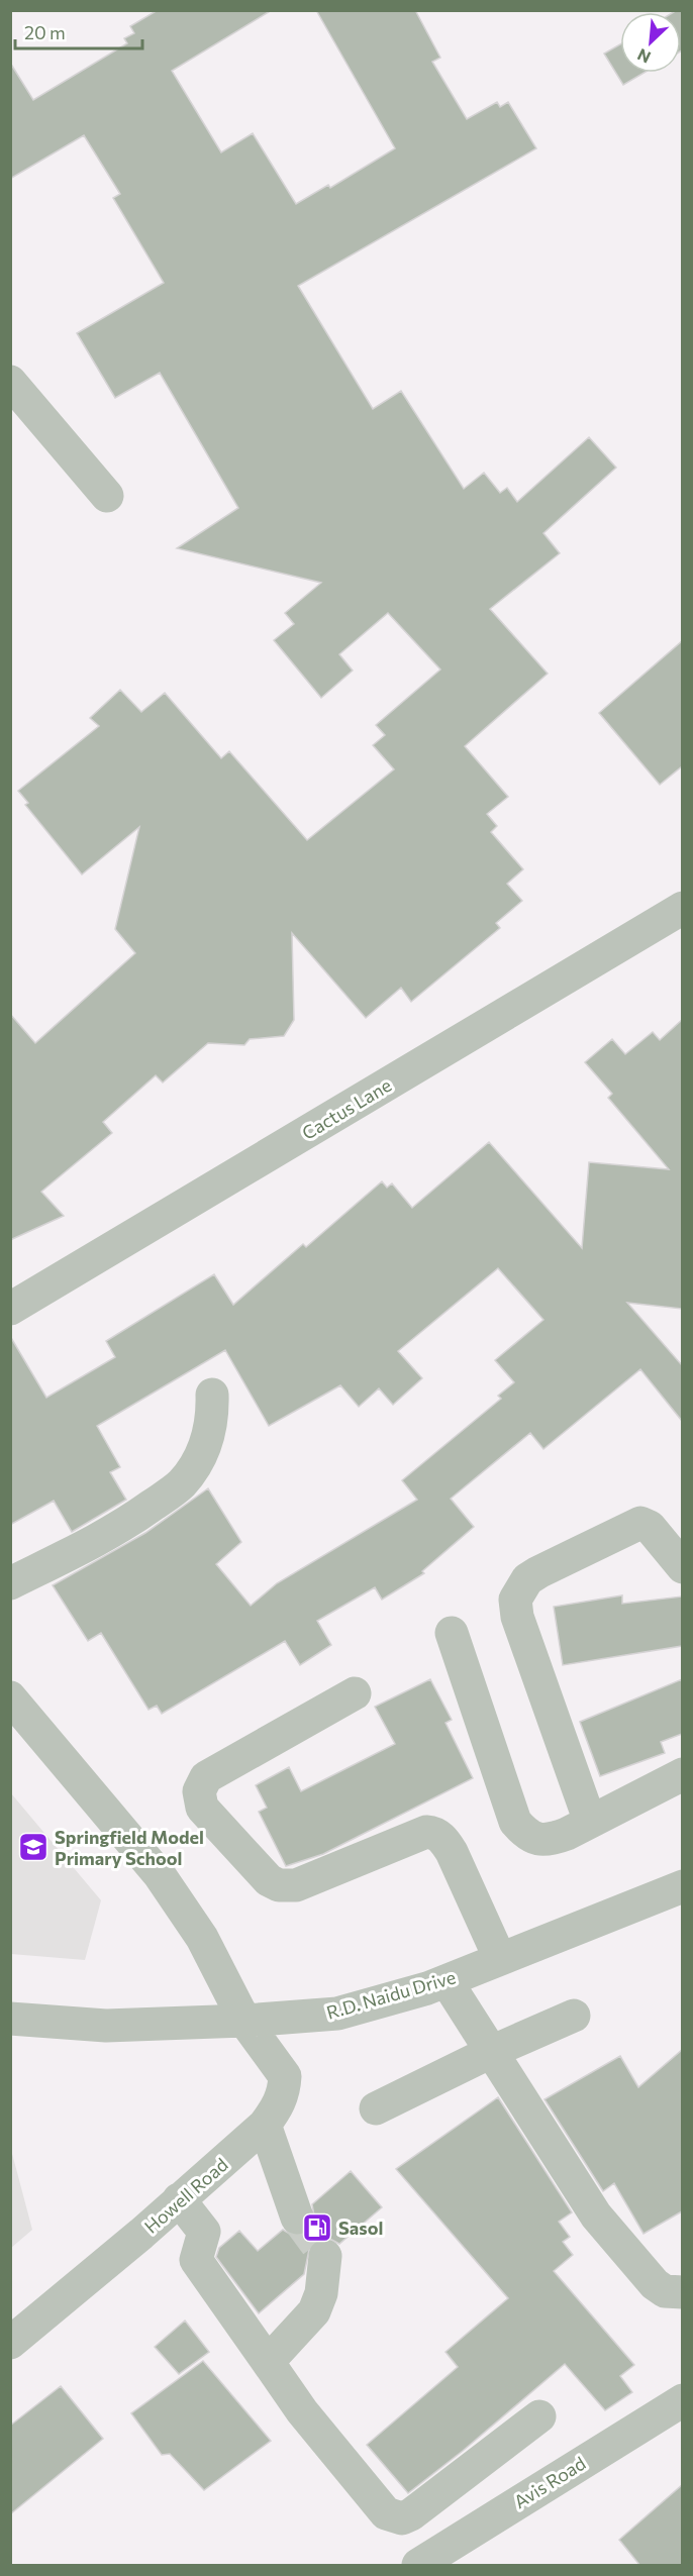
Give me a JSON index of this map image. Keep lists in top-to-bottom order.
{
  "streets": {
    "street": [
      "Cactus Lane",
      "R.D. Naidu Drive",
      "Howell Road",
      "Avis Road"
    ]
  },
  "crossings": [
    ["R.D. Naidu Drive", "Howell Road"]
  ],
  "places": {
    "school or university": ["Springfield Model Primary School"],
    "fuel station": ["Sasol"]
  },
  "scale_bar": "20 m",
  "north": "bottom left"
}
